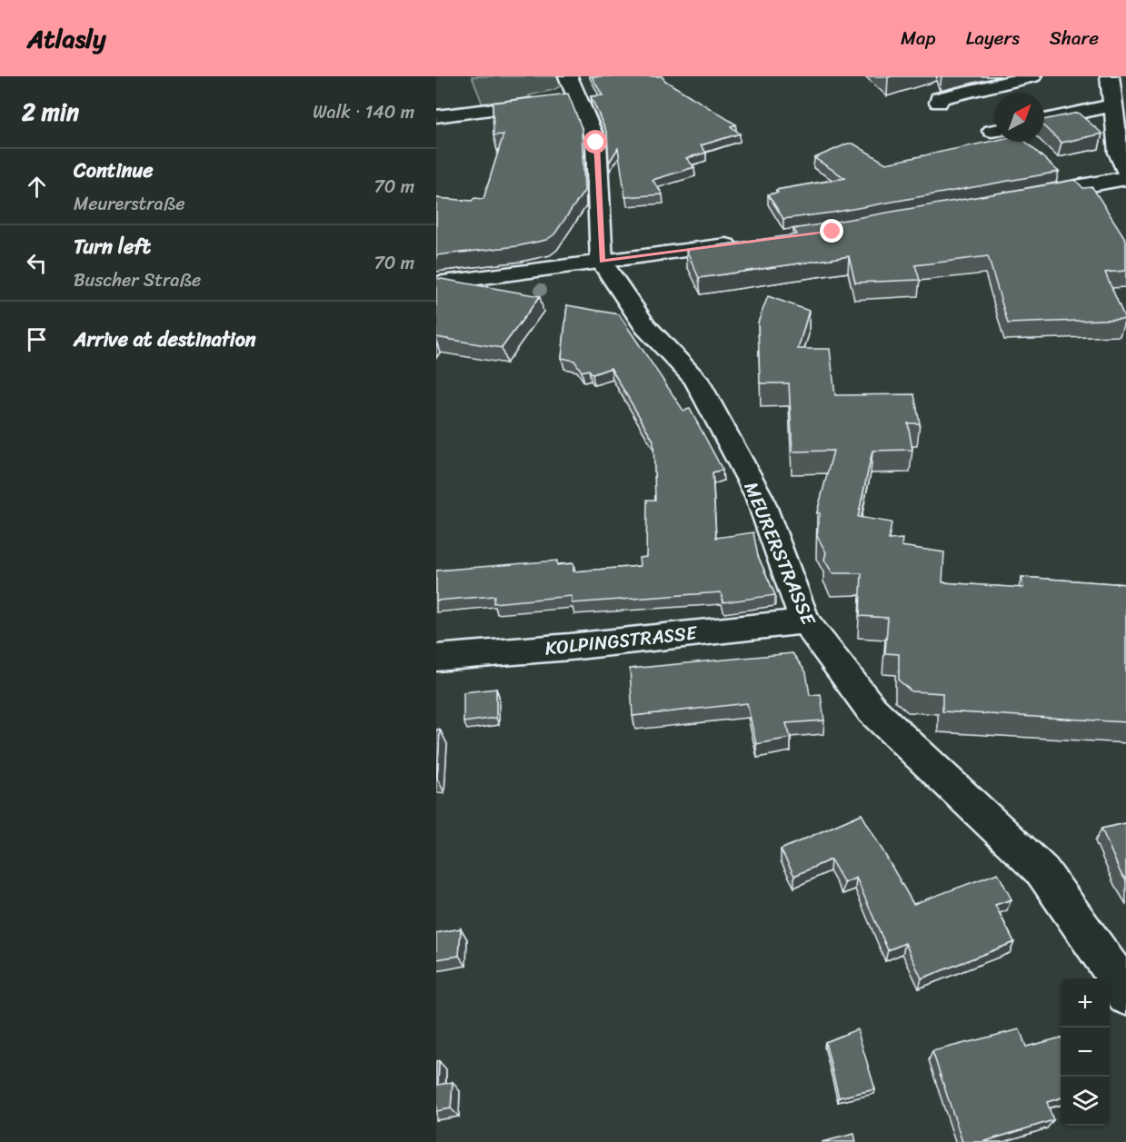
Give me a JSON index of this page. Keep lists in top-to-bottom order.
{
  "streets": {
    "street": ["MEURERSTRASSE", "KOLPINGSTRASSE"]
  },
  "crossings": [
    ["MEURERSTRASSE", "KOLPINGSTRASSE"]
  ],
  "north": "top right",
  "page": {
    "header": "Atlasly",
    "nav": ["Map", "Layers", "Share"],
    "heading": ["2 min", "Walk · 140 m"],
    "list": [
      ["Continue", "Meurerstraße", "70 m"],
      ["Turn left", "Buscher Straße", "70 m"],
      "Arrive at destination"
    ],
    "map_buttons": ["+", "−"]
  }
}
